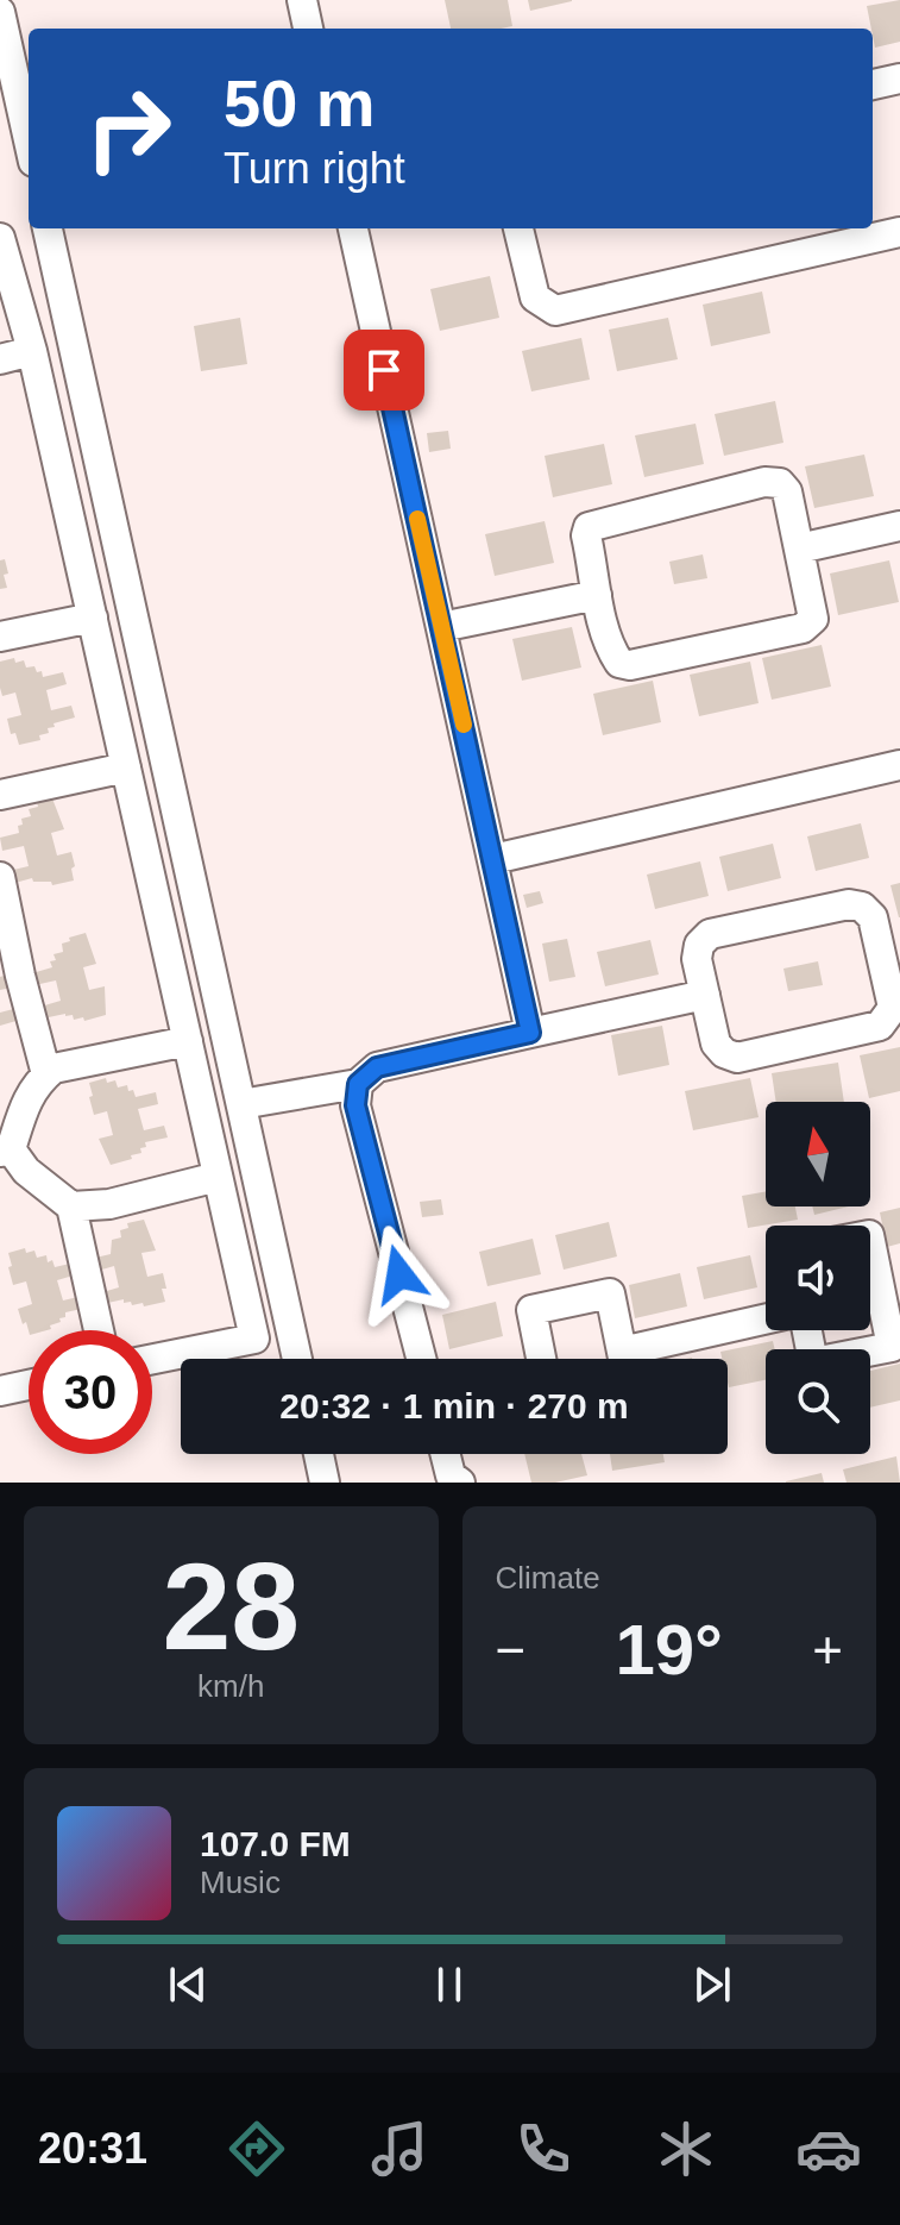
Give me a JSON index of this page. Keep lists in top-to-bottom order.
{
  "north": "top",
  "page": {
    "turn": ["50 m", "Turn right"],
    "limit": "30",
    "trip": "20:32 · 1 min · 270 m",
    "tile": [
      ["28", "km/h"],
      "Climate"
    ],
    "heat": ["−", "19°", "+"],
    "song": ["107.0 FM", "Music"],
    "tabs": "20:31"
  }
}
